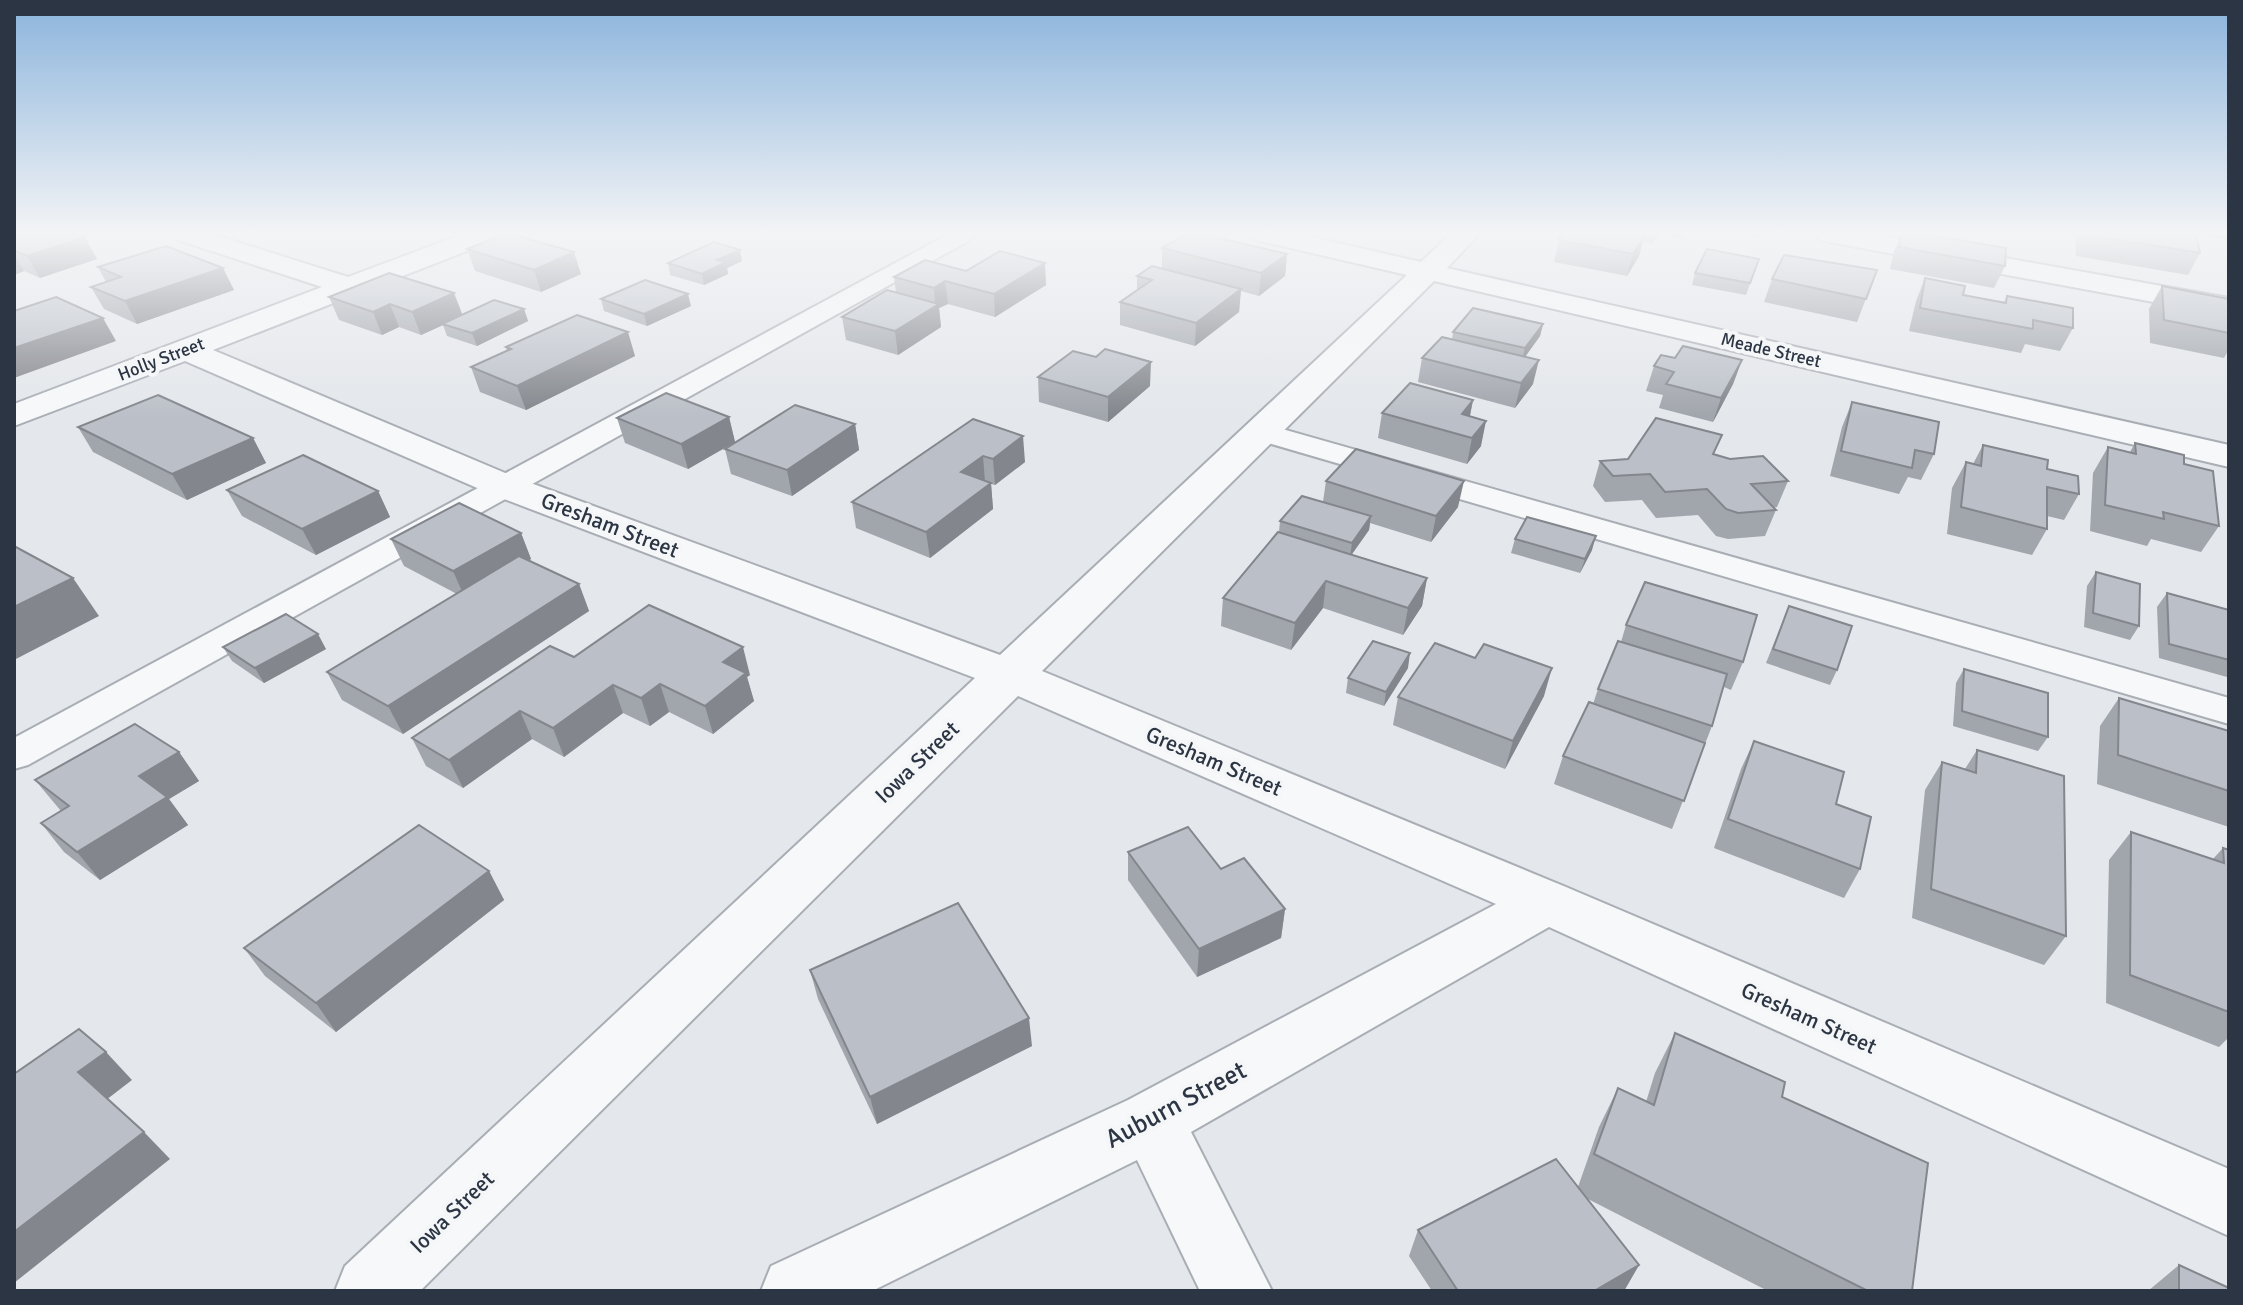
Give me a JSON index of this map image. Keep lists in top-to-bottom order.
{
  "streets": {
    "street": [
      "Meade Street",
      "Holly Street",
      "Gresham Street",
      "Iowa Street",
      "Auburn Street"
    ]
  },
  "crossings": [
    ["Holly Street", "Gresham Street"],
    ["Gresham Street", "Iowa Street"],
    ["Gresham Street", "Auburn Street"]
  ]
}
